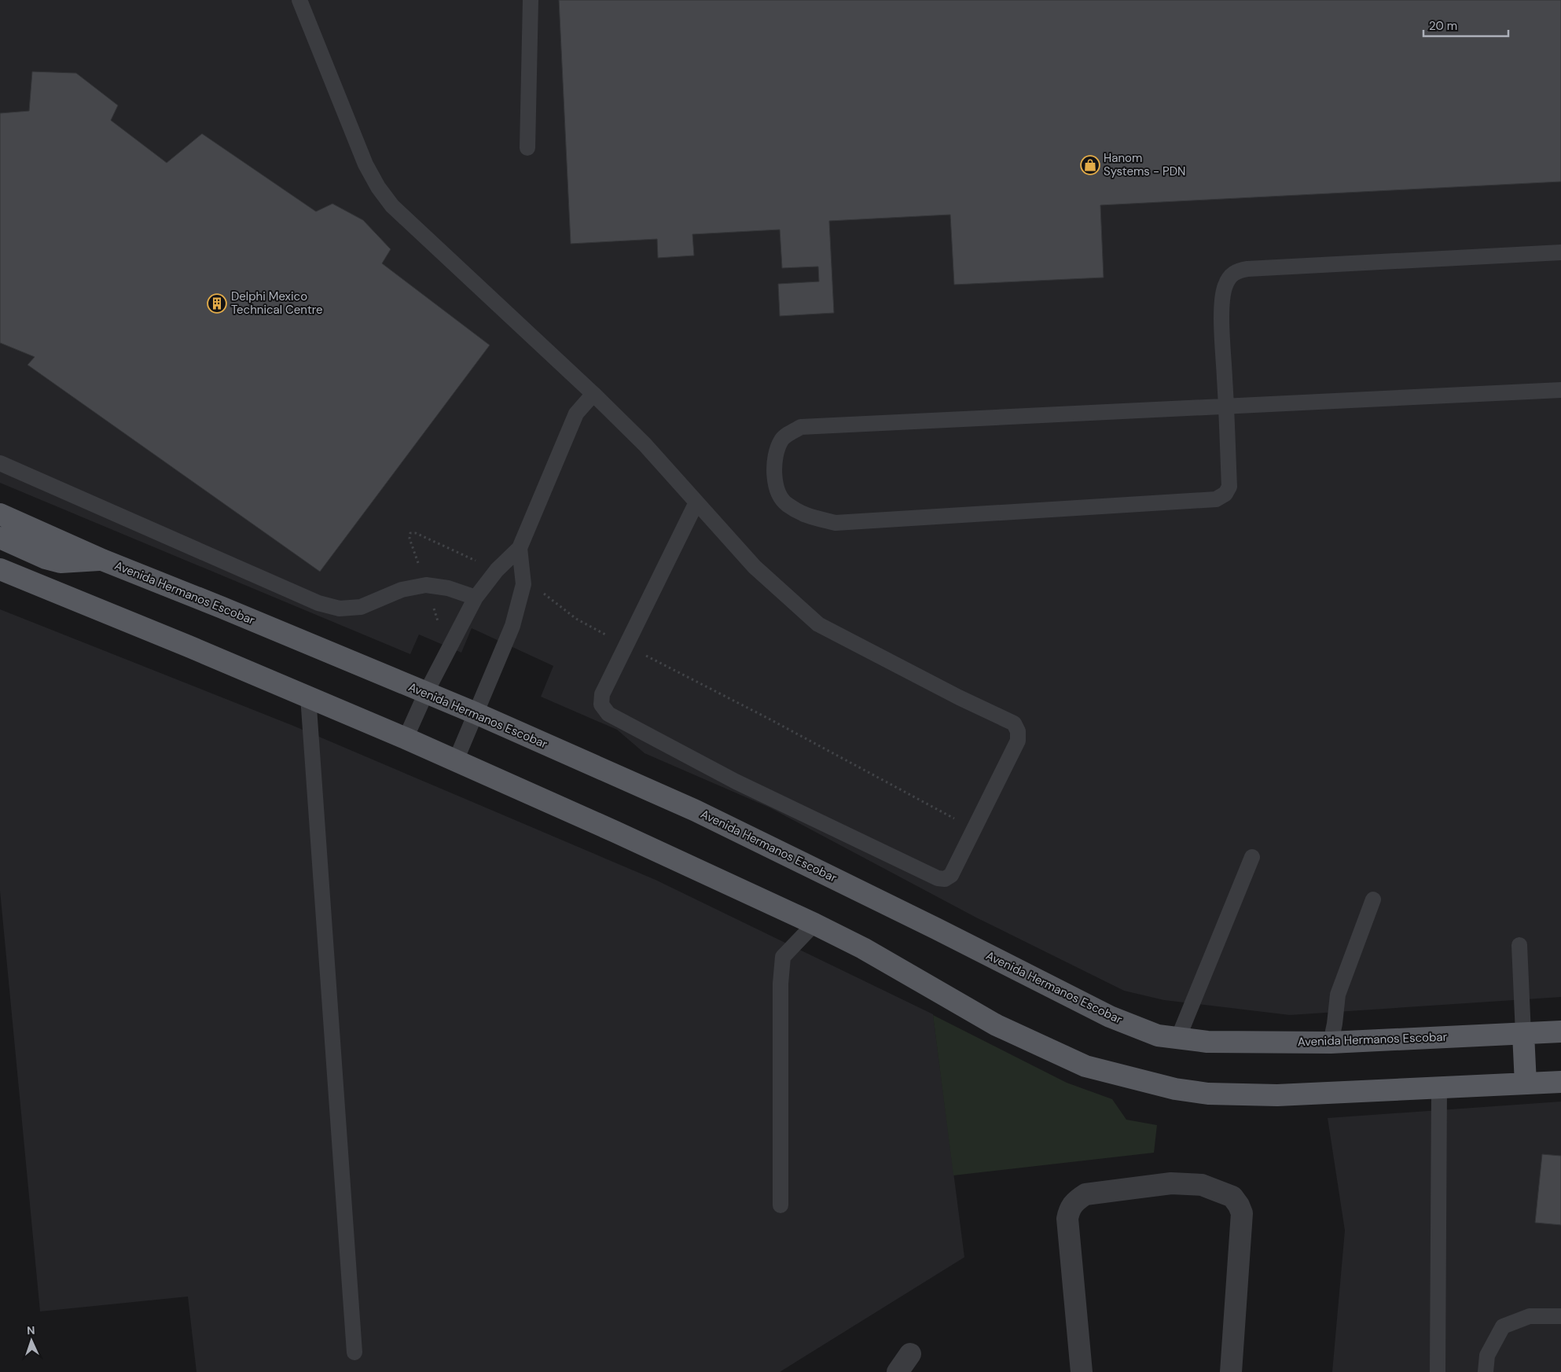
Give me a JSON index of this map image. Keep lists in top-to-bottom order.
{
  "streets": {
    "main road": ["Avenida Hermanos Escobar"]
  },
  "places": {
    "shop": ["Hanom Systems - PDN"],
    "building": ["Delphi Mexico Technical Centre"]
  },
  "scale_bar": "20 m",
  "north": "top"
}
